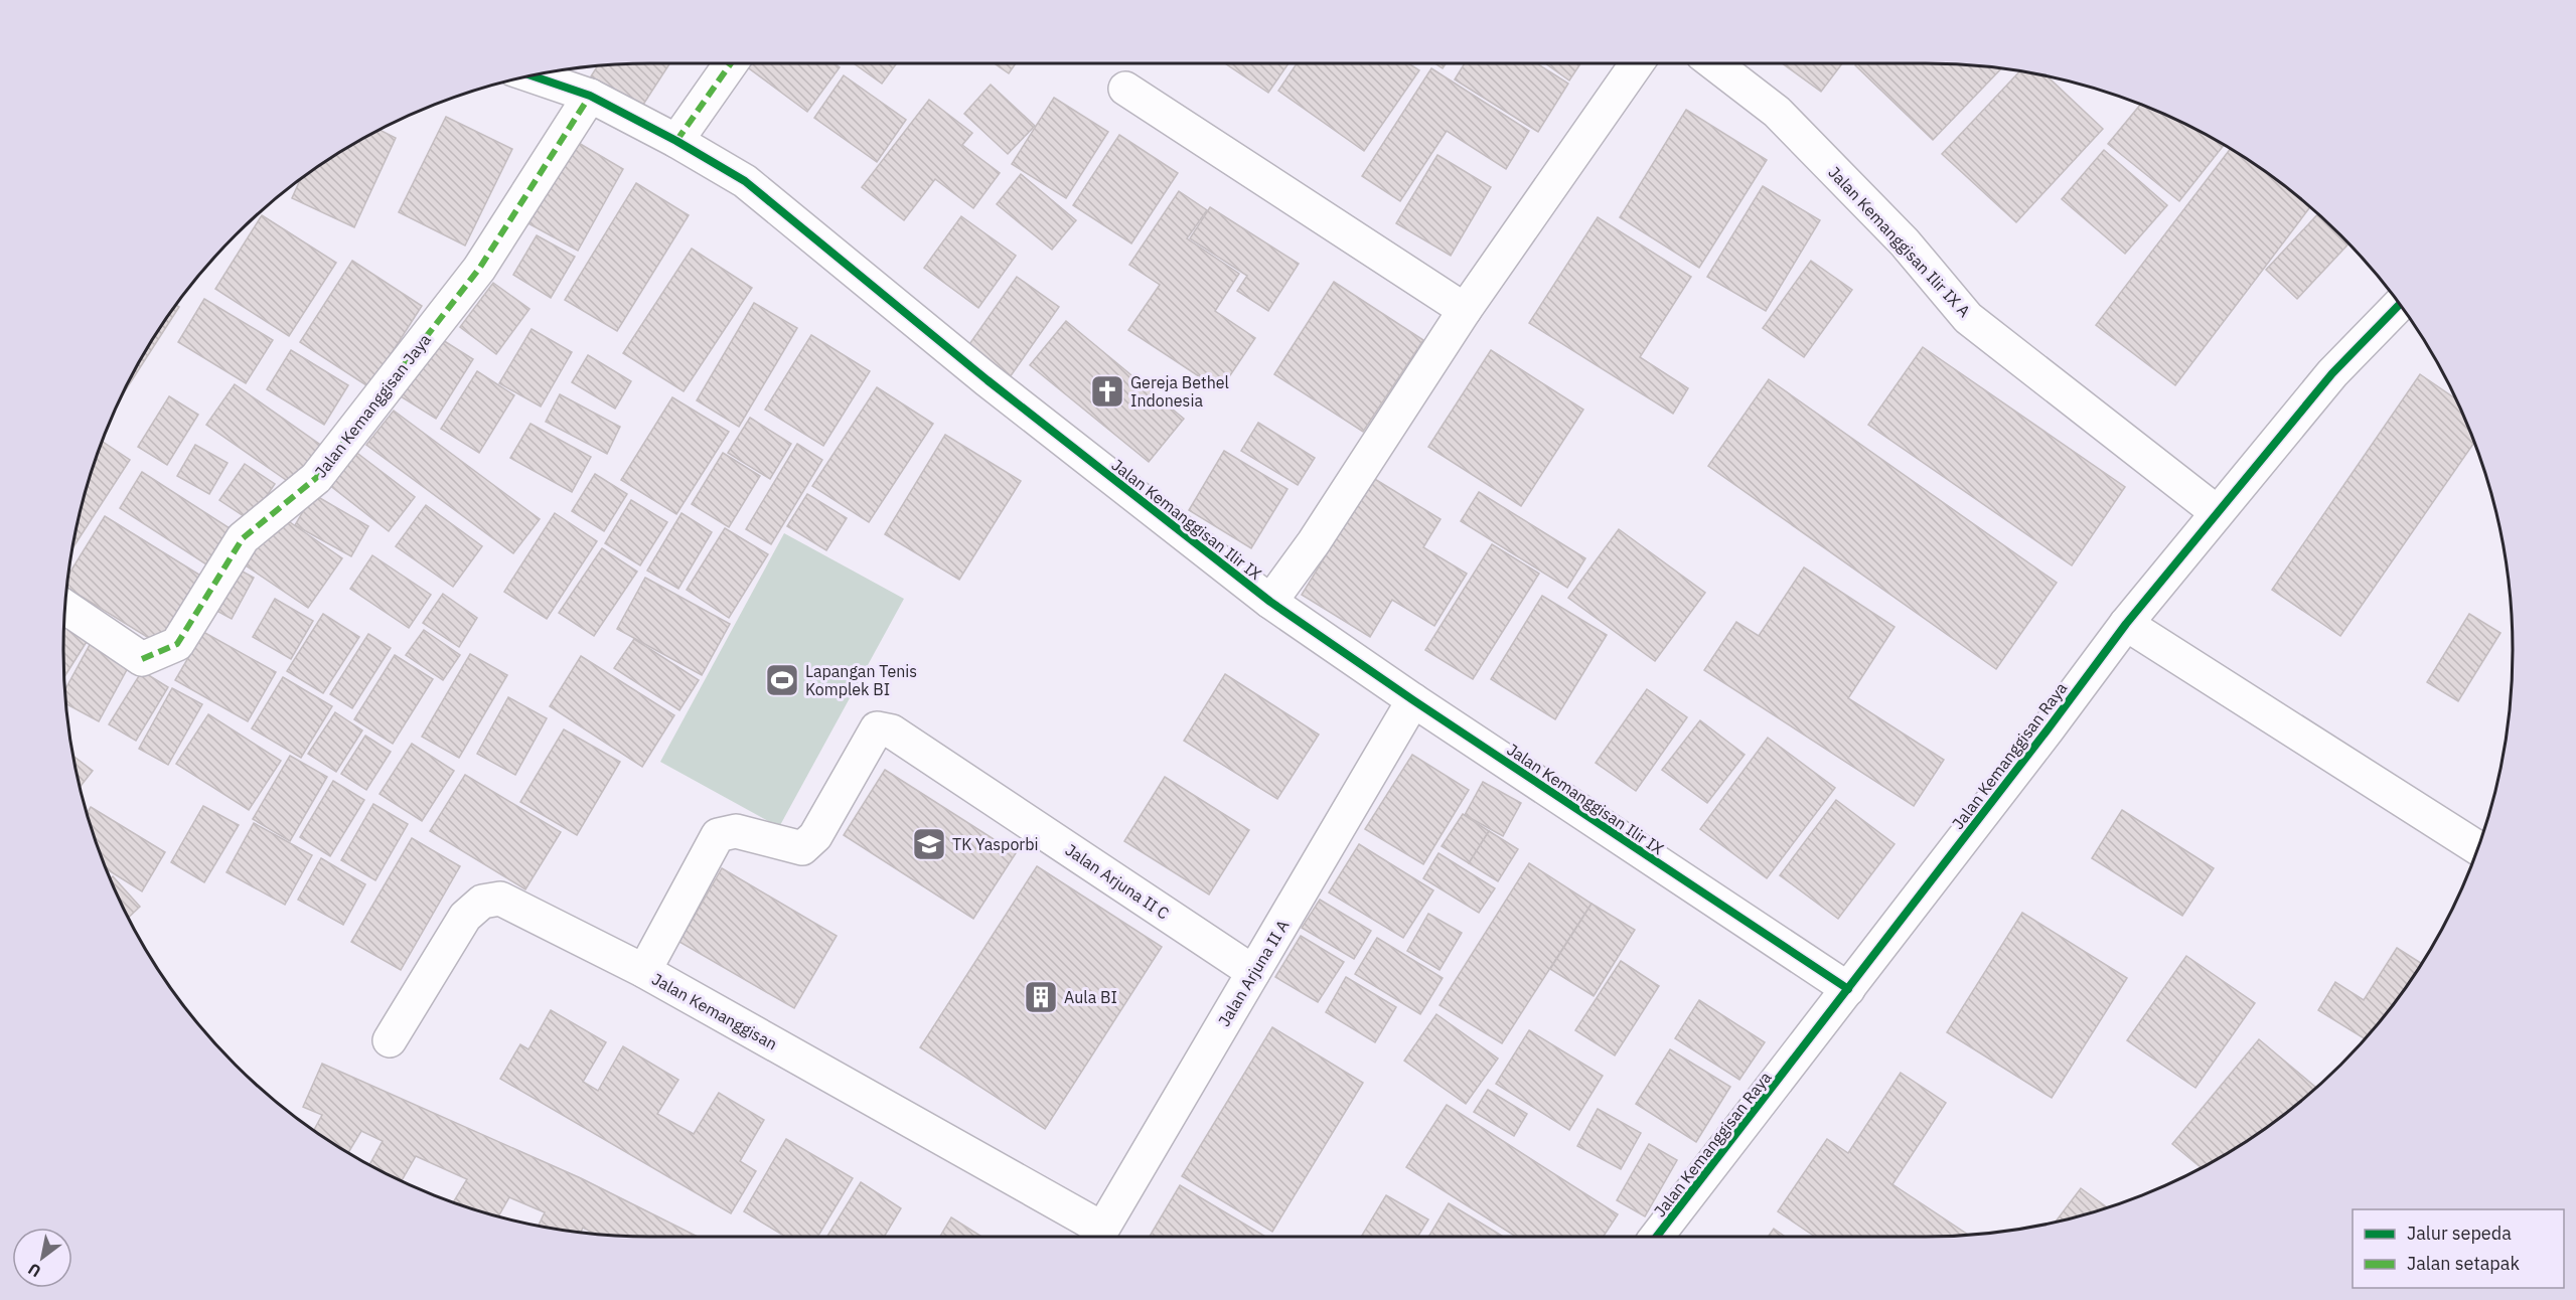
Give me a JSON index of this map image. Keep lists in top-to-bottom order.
{
  "streets": {
    "street": [
      "Jalan Kemanggisan Ilir IX A",
      "Jalan Kemanggisan Jaya",
      "Jalan Kemanggisan Ilir IX",
      "Jalan Kemanggisan Raya",
      "Jalan Arjuna II C",
      "Jalan Arjuna II A",
      "Jalan Kemanggisan"
    ]
  },
  "crossings": [
    ["Jalan Kemanggisan Ilir IX A", "Jalan Kemanggisan Raya"],
    ["Jalan Kemanggisan Jaya", "Jalan Kemanggisan Ilir IX"],
    ["Jalan Kemanggisan Ilir IX", "Jalan Kemanggisan Raya"],
    ["Jalan Kemanggisan Ilir IX", "Jalan Arjuna II A"],
    ["Jalan Arjuna II C", "Jalan Arjuna II A"],
    ["Jalan Arjuna II C", "Jalan Kemanggisan"],
    ["Jalan Arjuna II A", "Jalan Kemanggisan"]
  ],
  "places": {
    "church": ["Gereja Bethel Indonesia"],
    "sports": ["Lapangan Tenis Komplek BI"],
    "school or university": ["TK Yasporbi"],
    "building": ["Aula BI"]
  },
  "legend": ["Jalur sepeda", "Jalan setapak"],
  "north": "bottom left"
}
